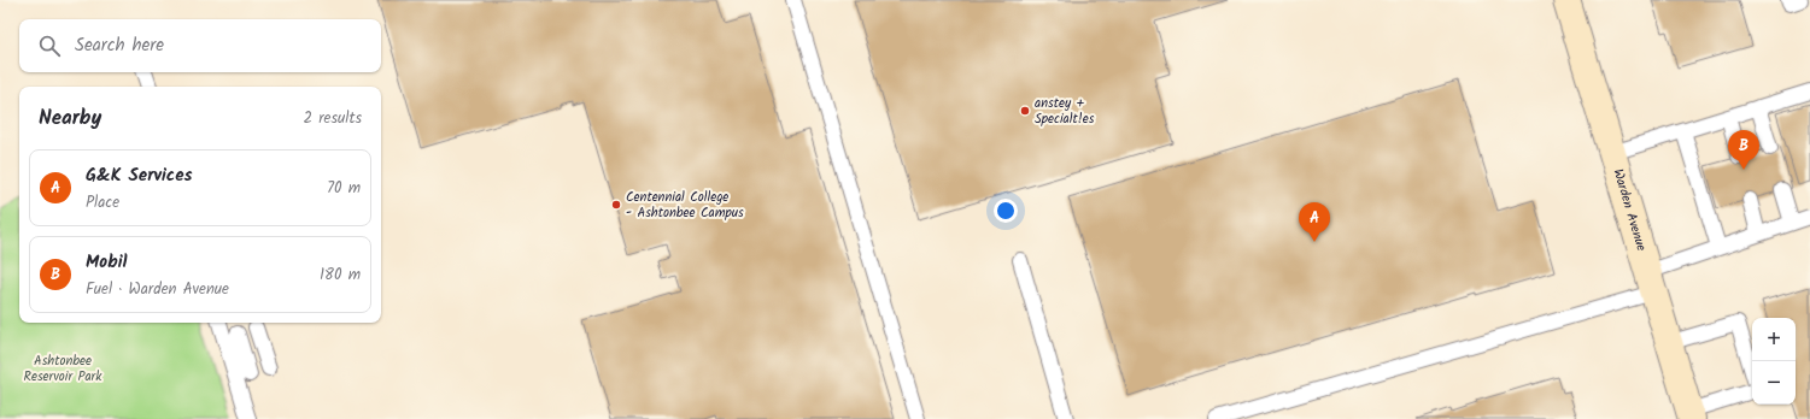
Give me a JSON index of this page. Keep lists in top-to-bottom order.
{
  "streets": {
    "main road": ["Warden Avenue"]
  },
  "parks": ["Ashtonbee Reservoir Park"],
  "places": ["anstey + Specialt!es", "Centennial College - Ashtonbee Campus"],
  "page": {
    "search": "Search here",
    "heading": ["Nearby", "2 results"],
    "pins": ["B", "A"],
    "list": [
      {
        "mark": "A",
        "name": "G&K Services",
        "note": "Place",
        "value": "70 m"
      },
      {
        "mark": "B",
        "name": "Mobil",
        "note": "Fuel · Warden Avenue",
        "value": "180 m"
      }
    ],
    "map_buttons": ["+", "−"]
  }
}
